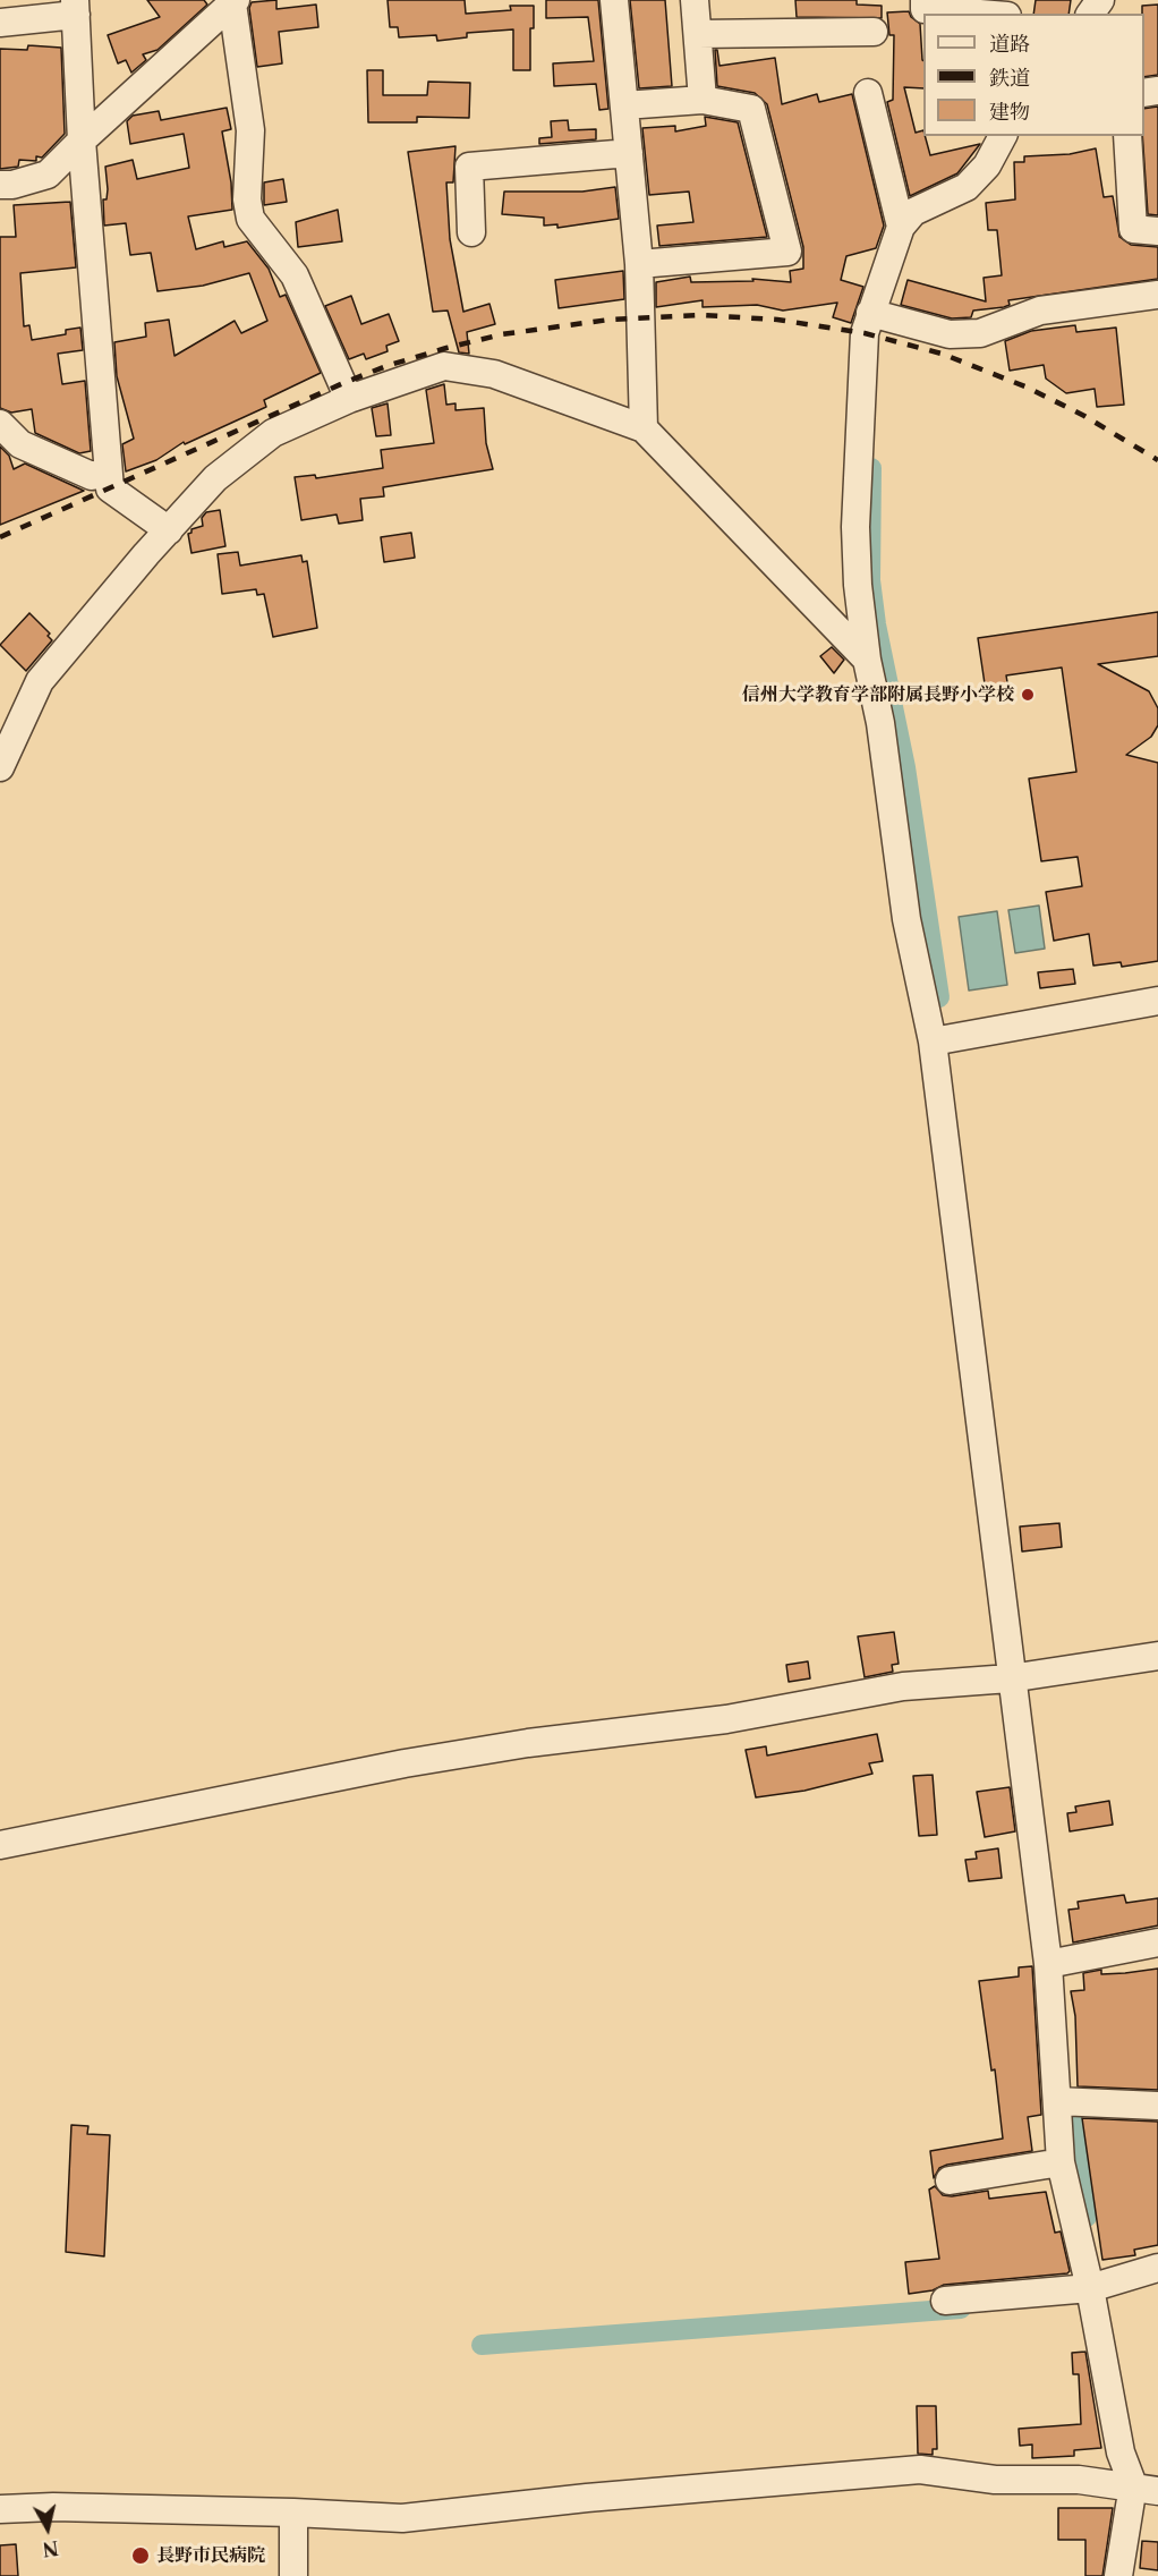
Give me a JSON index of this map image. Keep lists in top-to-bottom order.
{
  "places": ["信州大学教育学部附属長野小学校", "長野市民病院"],
  "legend": ["道路", "鉄道", "建物"],
  "north": "bottom"
}
